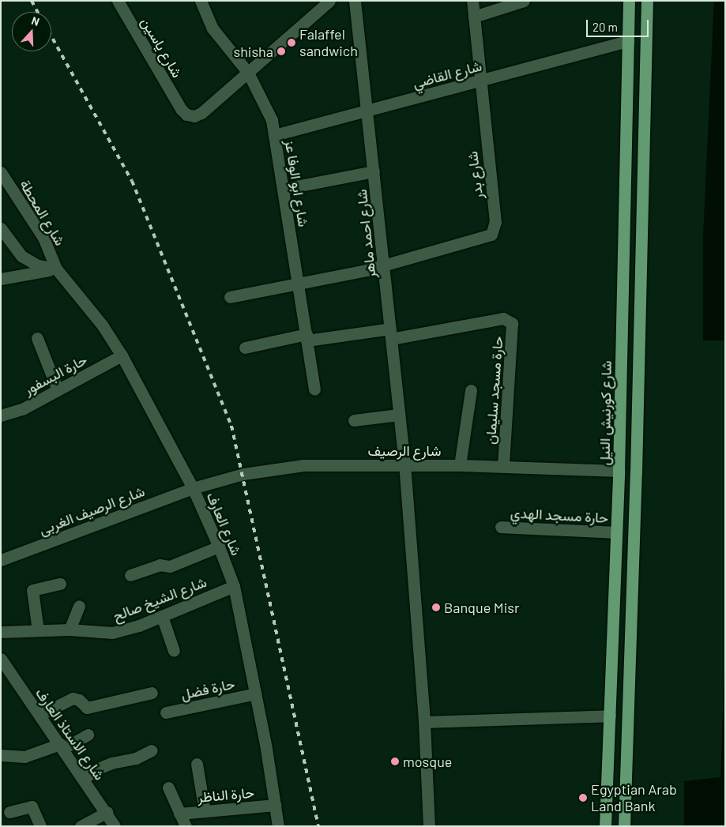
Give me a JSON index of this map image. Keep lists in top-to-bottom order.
{
  "streets": {
    "main road": ["شارع كورنيش النيل"],
    "street": [
      "شارع ياسين",
      "شارع القاضي",
      "شارع بدر",
      "شارع ابو الوفا عز",
      "شارع المحطة",
      "شارع احمد ماهر",
      "حارة البسفور",
      "حارة مسجد سليمان",
      "شارع الرصيف",
      "شارع الرصيف الغربى",
      "حارة مسجد الهدي",
      "شارع العارف",
      "شارع الشيخ صالح",
      "حارة فضل",
      "شارع الاستاذ العارف",
      "حارة الناظر"
    ]
  },
  "crossings": [
    ["شارع ياسين", "شارع ابو الوفا عز"],
    ["شارع القاضي", "شارع بدر"],
    ["شارع القاضي", "شارع ابو الوفا عز"],
    ["شارع القاضي", "شارع احمد ماهر"],
    ["شارع القاضي", "شارع كورنيش النيل"],
    ["شارع بدر", "شارع احمد ماهر"],
    ["شارع المحطة", "شارع العارف"],
    ["شارع احمد ماهر", "حارة مسجد سليمان"],
    ["شارع احمد ماهر", "شارع الرصيف"],
    ["حارة البسفور", "شارع العارف"],
    ["حارة مسجد سليمان", "شارع الرصيف"],
    ["شارع كورنيش النيل", "شارع الرصيف"],
    ["شارع كورنيش النيل", "حارة مسجد الهدي"],
    ["شارع الرصيف", "شارع الرصيف الغربى"],
    ["شارع الرصيف", "شارع العارف"],
    ["شارع الرصيف الغربى", "شارع العارف"],
    ["شارع العارف", "شارع الشيخ صالح"],
    ["شارع العارف", "حارة فضل"],
    ["شارع العارف", "حارة الناظر"]
  ],
  "places": [
    "Falaffel sandwich",
    "shisha",
    "Banque Misr",
    "mosque",
    "Egyptian Arab Land Bank"
  ],
  "scale_bar": "20 m",
  "north": "top"
}
